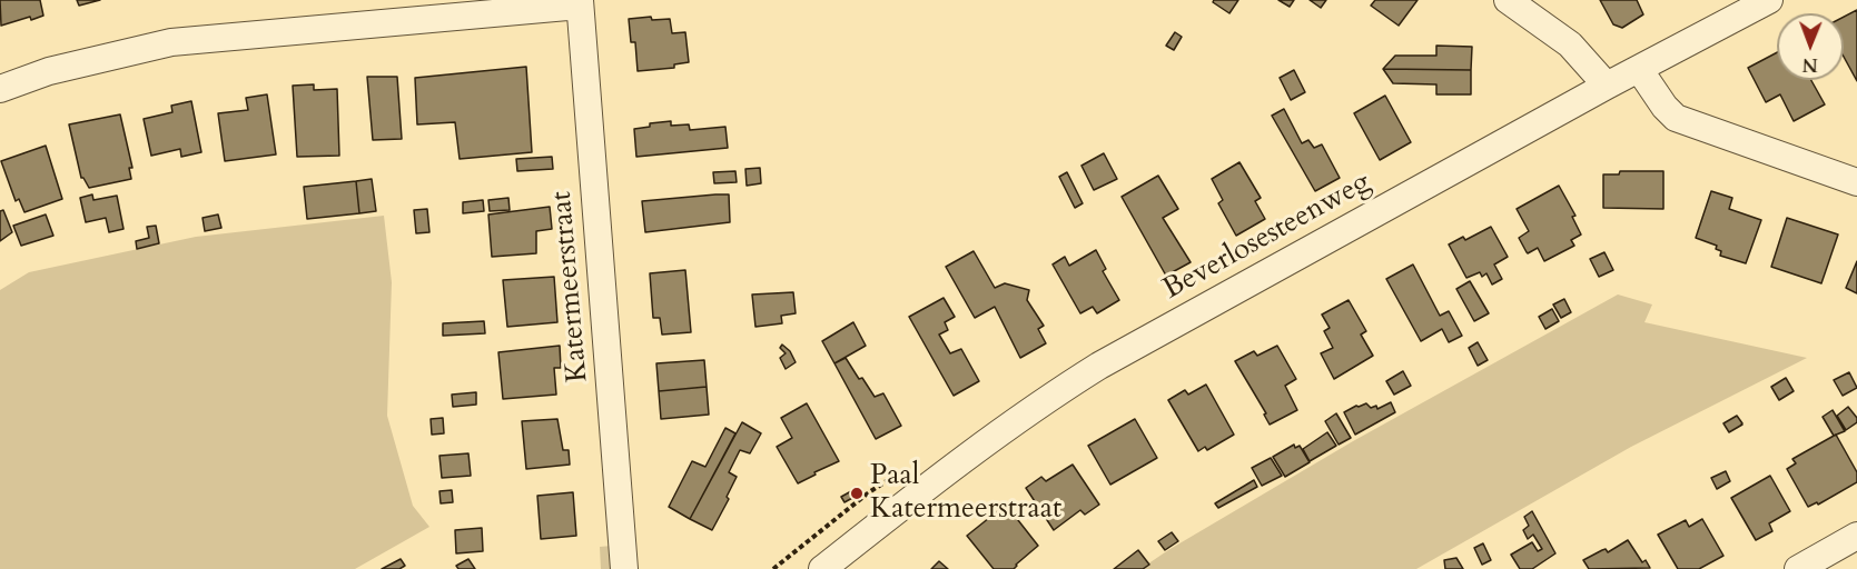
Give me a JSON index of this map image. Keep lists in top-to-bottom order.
{
  "streets": {
    "street": ["Beverlosesteenweg", "Katermeerstraat"]
  },
  "places": ["Paal Katermeerstraat"],
  "north": "bottom"
}
